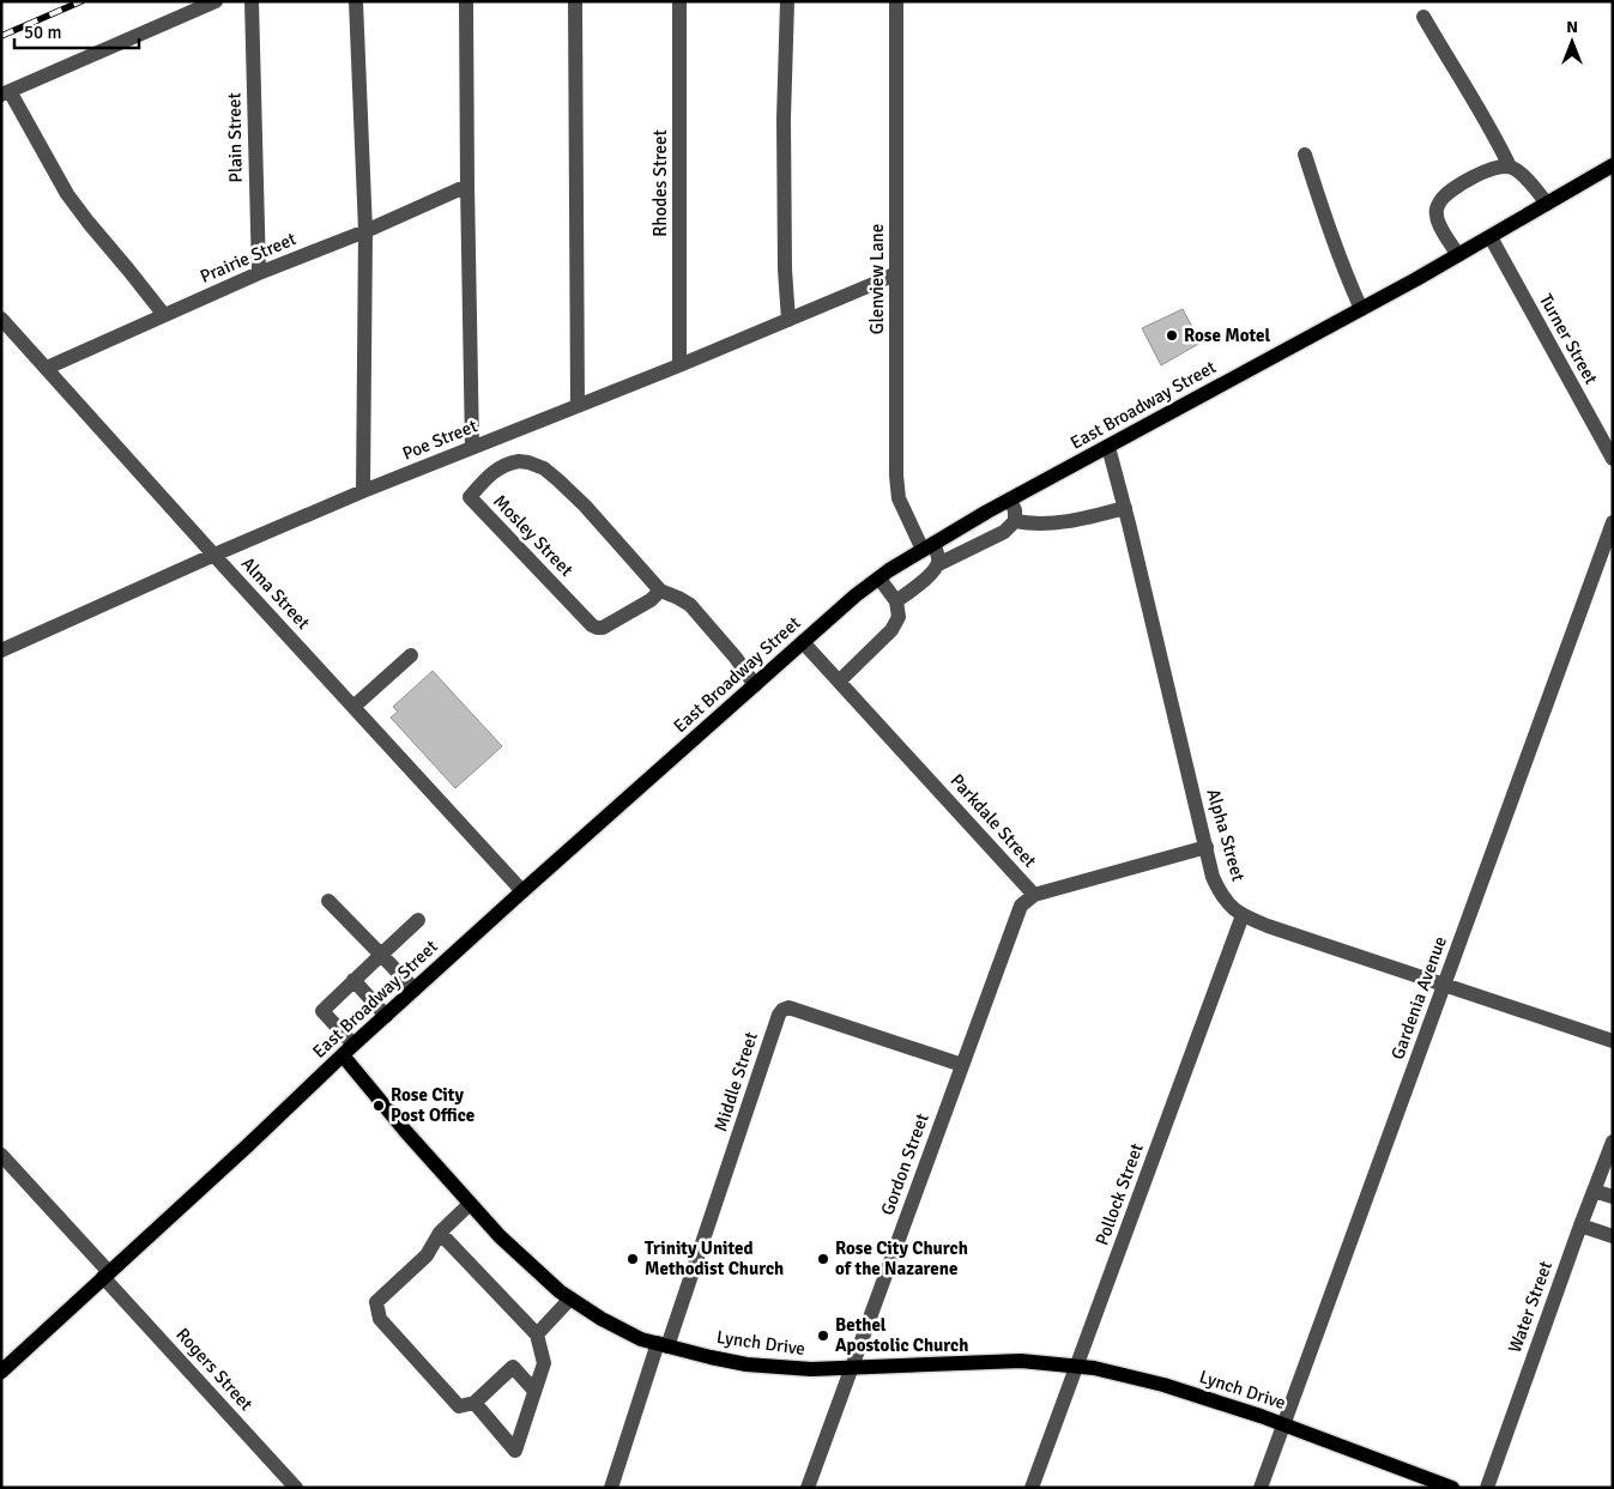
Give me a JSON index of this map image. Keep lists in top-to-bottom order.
{
  "streets": {
    "main road": ["East Broadway Street", "Lynch Drive"],
    "street": [
      "Plain Street",
      "Rhodes Street",
      "Prairie Street",
      "Glenview Lane",
      "Turner Street",
      "Poe Street",
      "Mosley Street",
      "Alma Street",
      "Parkdale Street",
      "Alpha Street",
      "Gardenia Avenue",
      "Middle Street",
      "Gordon Street",
      "Pollock Street",
      "Water Street",
      "Rogers Street"
    ]
  },
  "crossings": [
    ["Plain Street", "Prairie Street"],
    ["Rhodes Street", "Poe Street"],
    ["Prairie Street", "Alma Street"],
    ["Glenview Lane", "East Broadway Street"],
    ["Glenview Lane", "Poe Street"],
    ["Turner Street", "East Broadway Street"],
    ["East Broadway Street", "Mosley Street"],
    ["East Broadway Street", "Alma Street"],
    ["East Broadway Street", "Parkdale Street"],
    ["East Broadway Street", "Alpha Street"],
    ["East Broadway Street", "Lynch Drive"],
    ["East Broadway Street", "Rogers Street"],
    ["Poe Street", "Alma Street"],
    ["Parkdale Street", "Alpha Street"],
    ["Parkdale Street", "Gordon Street"],
    ["Alpha Street", "Gardenia Avenue"],
    ["Alpha Street", "Pollock Street"],
    ["Gardenia Avenue", "Lynch Drive"],
    ["Middle Street", "Gordon Street"],
    ["Middle Street", "Lynch Drive"],
    ["Gordon Street", "Lynch Drive"],
    ["Pollock Street", "Lynch Drive"]
  ],
  "places": [
    "Rose Motel",
    "Rose City Post Office",
    "Trinity United Methodist Church",
    "Rose City Church of the Nazarene",
    "Bethel Apostolic Church"
  ],
  "scale_bar": "50 m",
  "north": "top"
}
